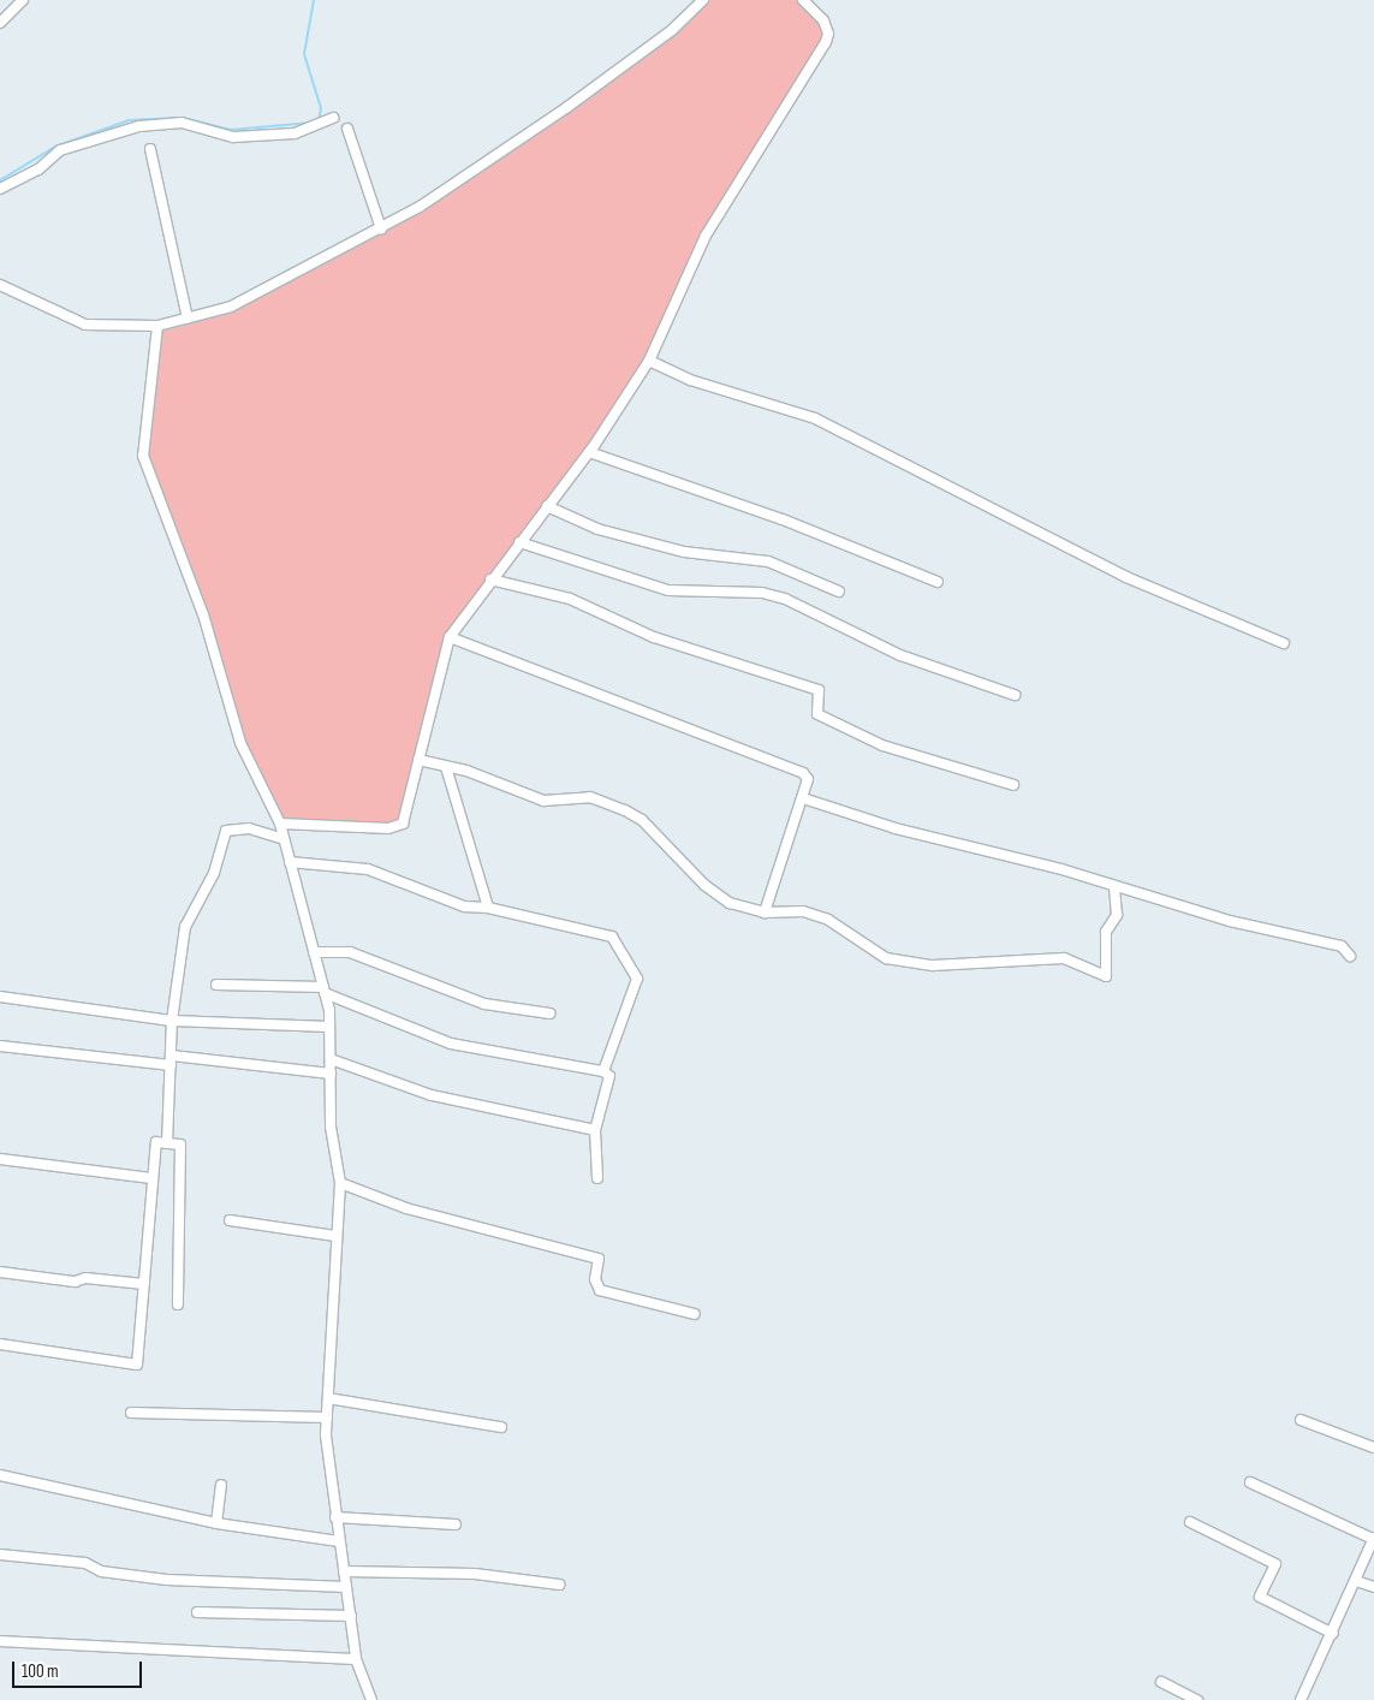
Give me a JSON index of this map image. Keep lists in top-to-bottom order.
{
  "scale_bar": "100 m"
}
